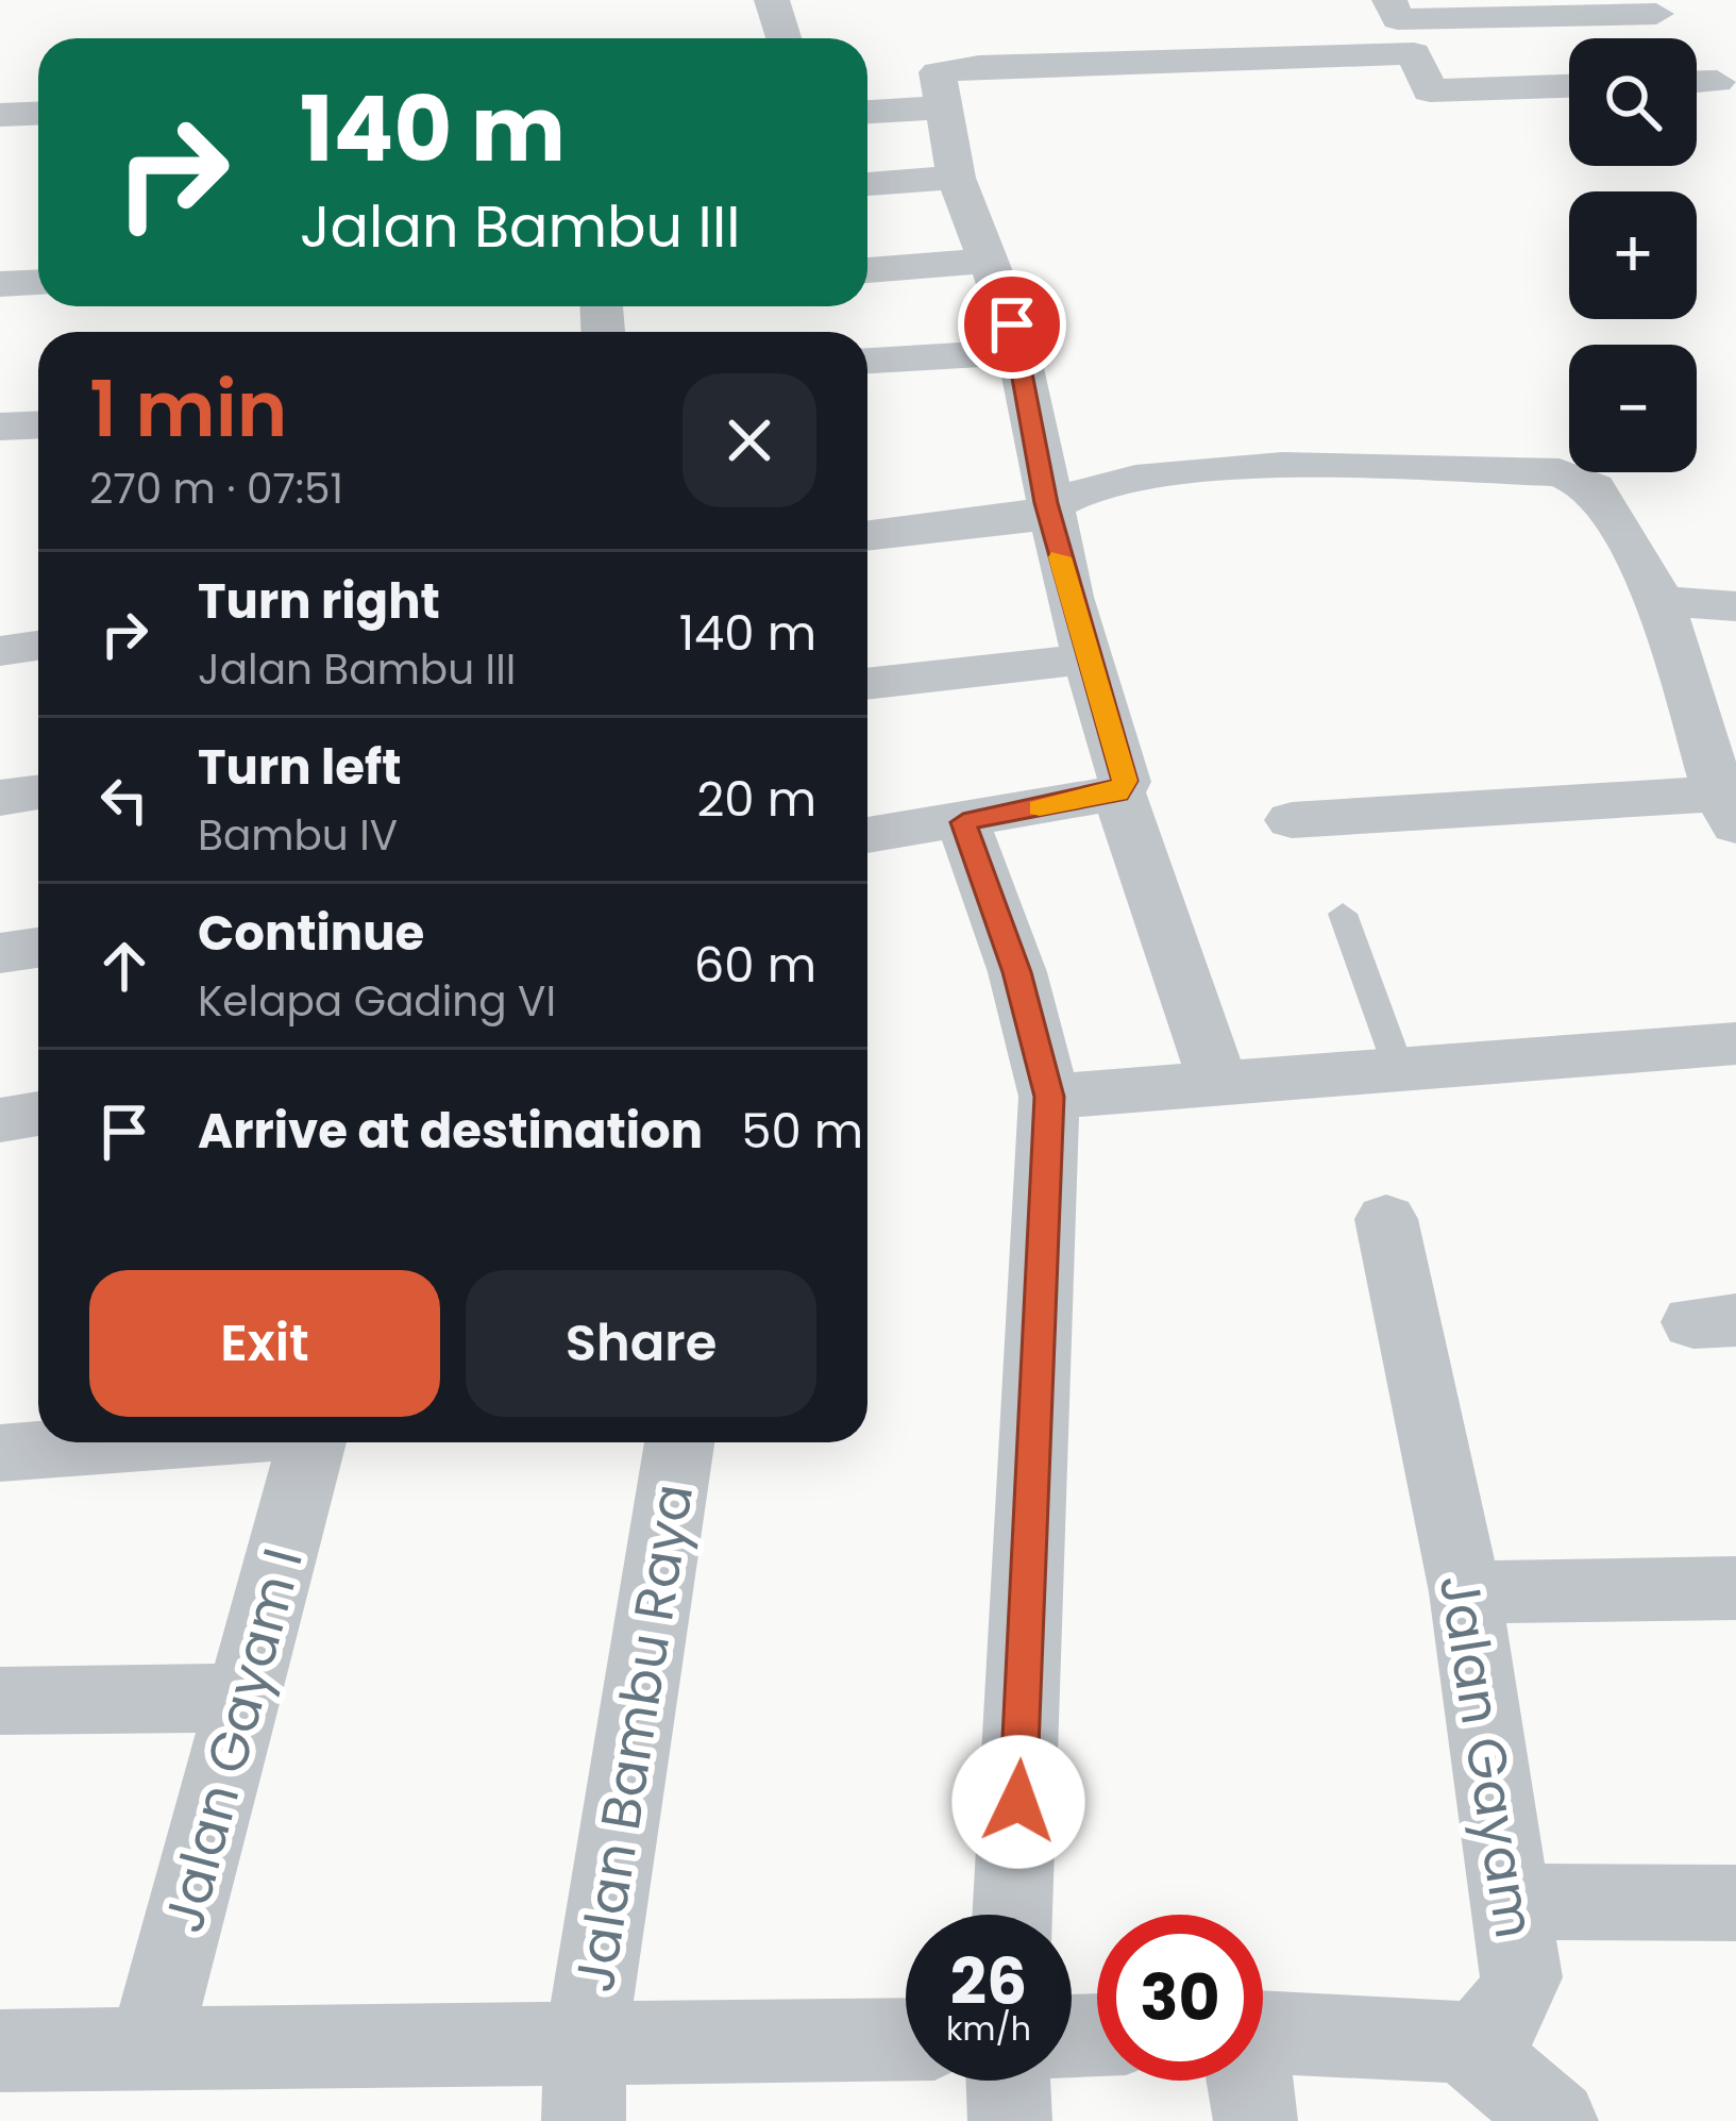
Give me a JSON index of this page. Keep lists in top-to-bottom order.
{
  "streets": {
    "street": ["Jalan Bambu Raya", "Jalan Gayam I", "Jalan Gayam"]
  },
  "page": {
    "map_buttons": ["+", "−"],
    "turn": ["140 m", "Jalan Bambu III"],
    "heading": ["1 min", "270 m · 07:51"],
    "list": [
      {
        "name": "Turn right",
        "note": "Jalan Bambu III",
        "value": "140 m"
      },
      {
        "name": "Turn left",
        "note": "Bambu IV",
        "value": "20 m"
      },
      {
        "name": "Continue",
        "note": "Kelapa Gading VI",
        "value": "60 m"
      },
      {
        "name": "Arrive at destination",
        "value": "50 m"
      }
    ],
    "buttons": ["Exit", "Share"],
    "speed": "26 km/h",
    "limit": "30"
  }
}
